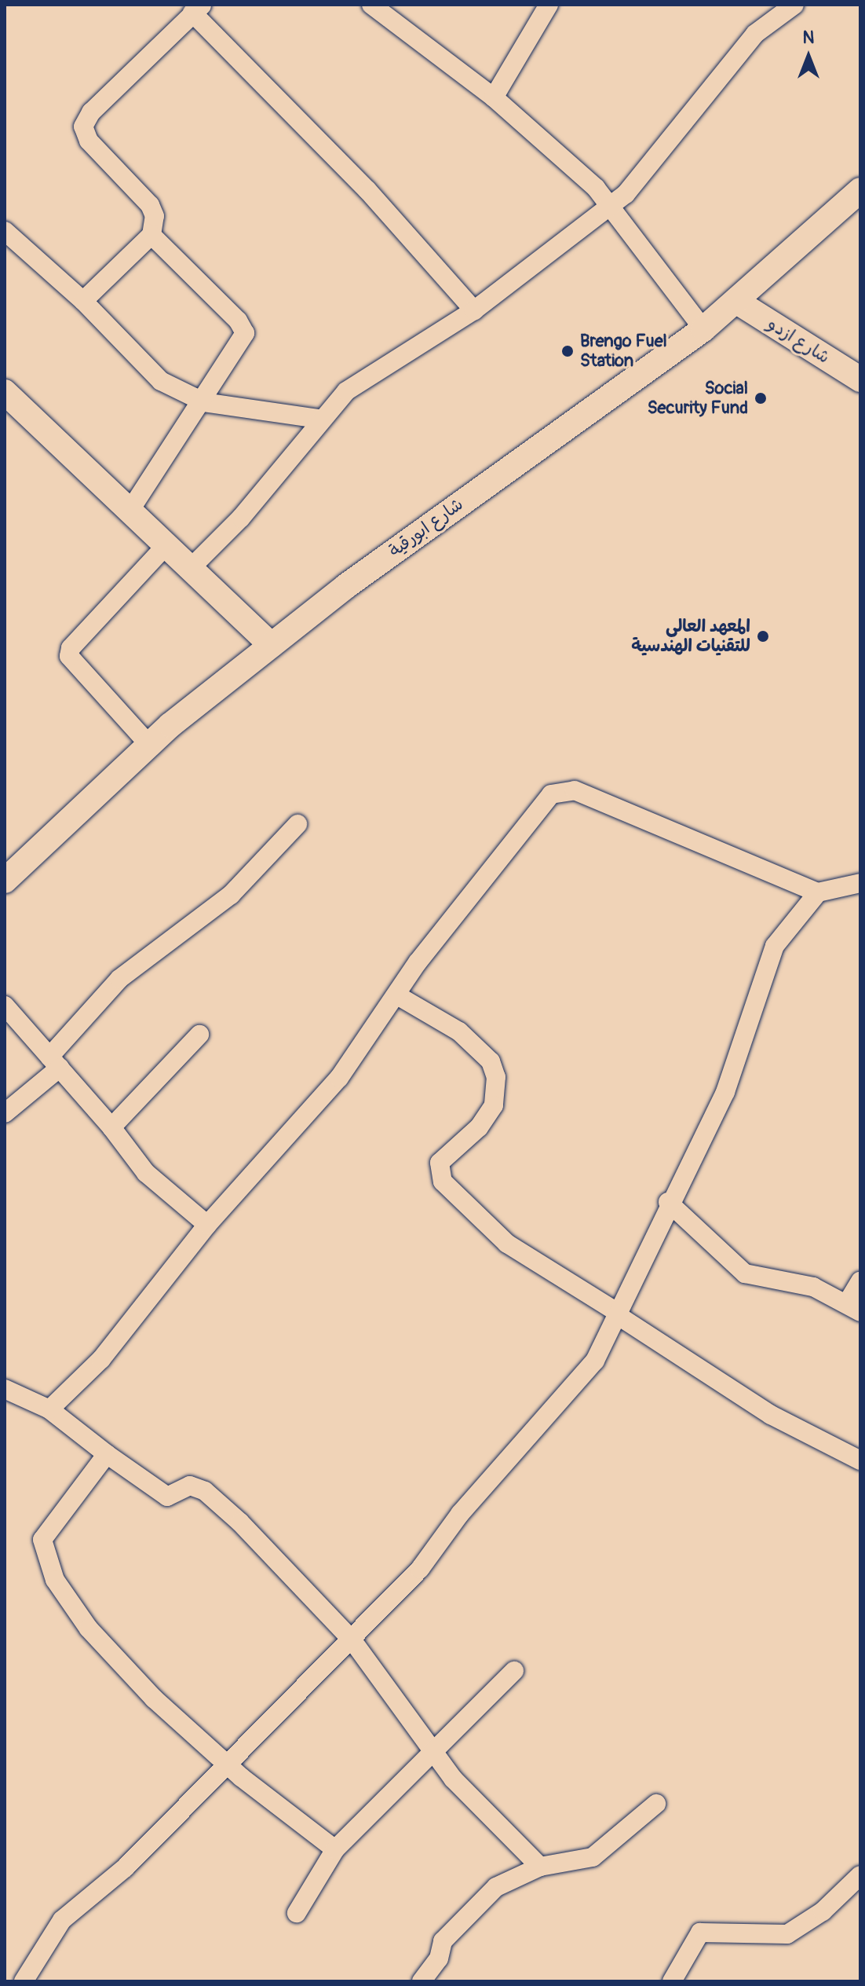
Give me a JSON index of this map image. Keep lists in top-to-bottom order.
{
  "streets": {
    "main road": ["شارع ازدو", "شارع ابورقية"]
  },
  "crossings": [
    ["شارع ازدو", "شارع ابورقية"]
  ],
  "places": ["Brengo Fuel Station", "Social Security Fund", "المعهد العالي للتقنيات الهندسية"],
  "north": "top"
}
